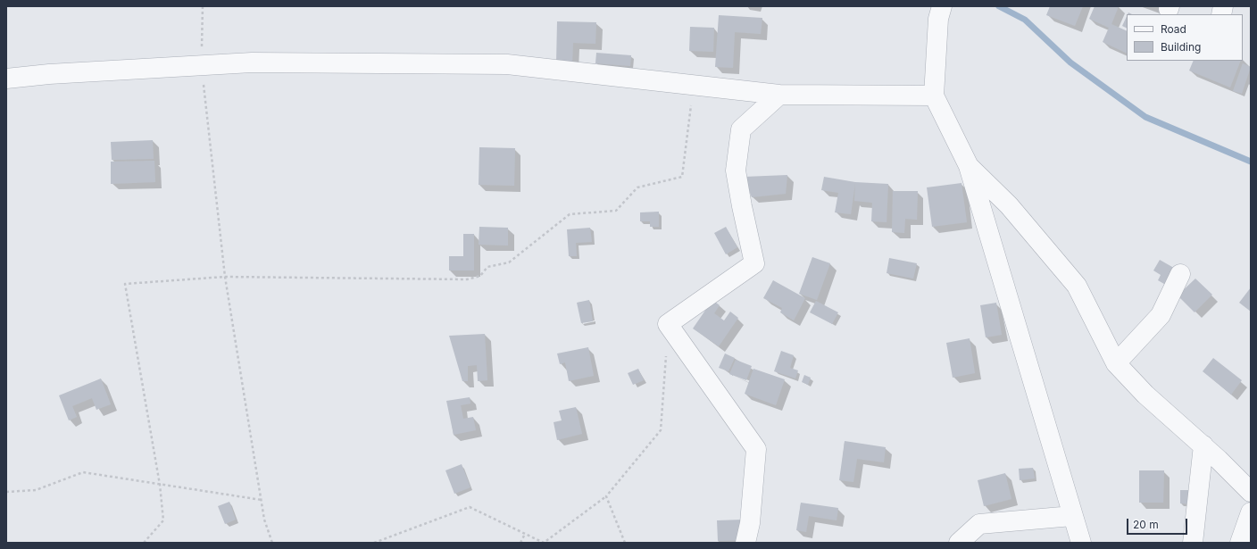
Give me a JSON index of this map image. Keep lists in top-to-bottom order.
{
  "legend": ["Road", "Building"],
  "scale_bar": "20 m"
}
